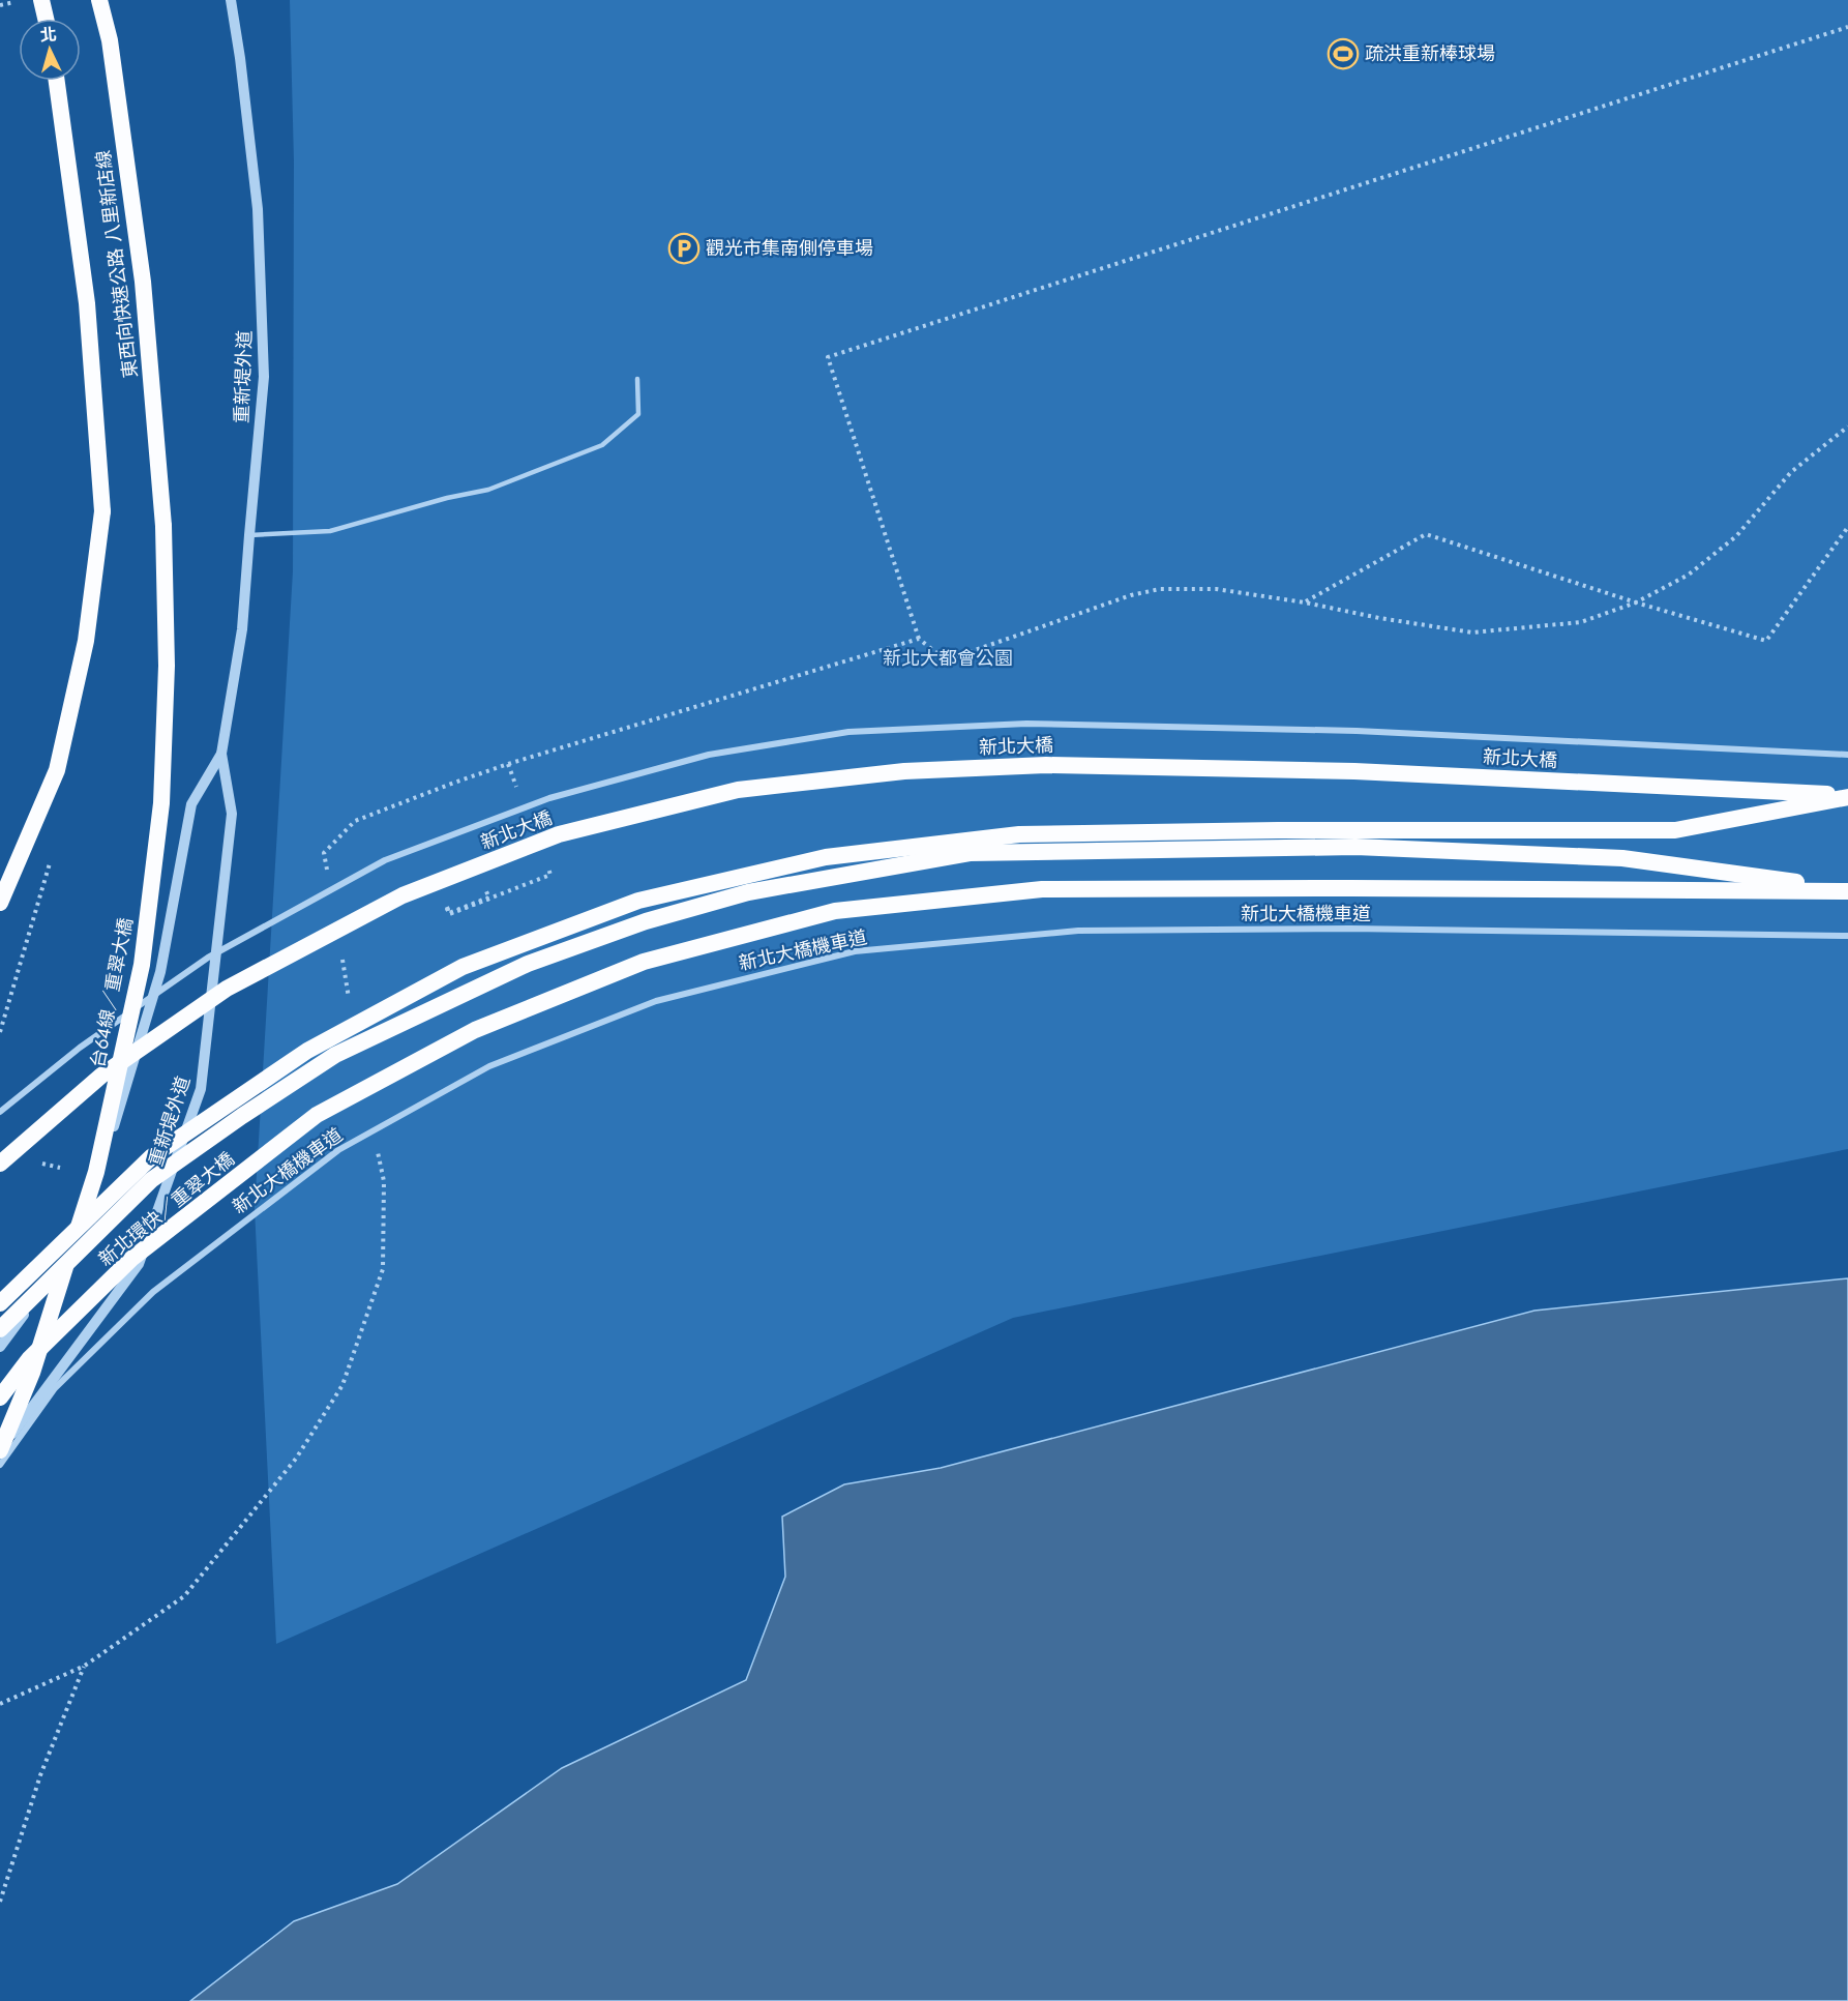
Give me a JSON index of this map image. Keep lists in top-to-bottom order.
{
  "streets": {
    "highway": [
      "東西向快速公路 八里新店線",
      "新北大橋",
      "台64線／重翠大橋",
      "新北環快／重翠大橋"
    ],
    "street": ["重新堤外道", "新北大橋機車道"]
  },
  "crossings": [
    ["東西向快速公路 八里新店線", "台64線／重翠大橋"],
    ["重新堤外道", "台64線／重翠大橋"]
  ],
  "parks": ["新北大都會公園"],
  "places": {
    "sports": ["疏洪重新棒球場"],
    "parking": ["觀光市集南側停車場"]
  },
  "north": "top"
}
